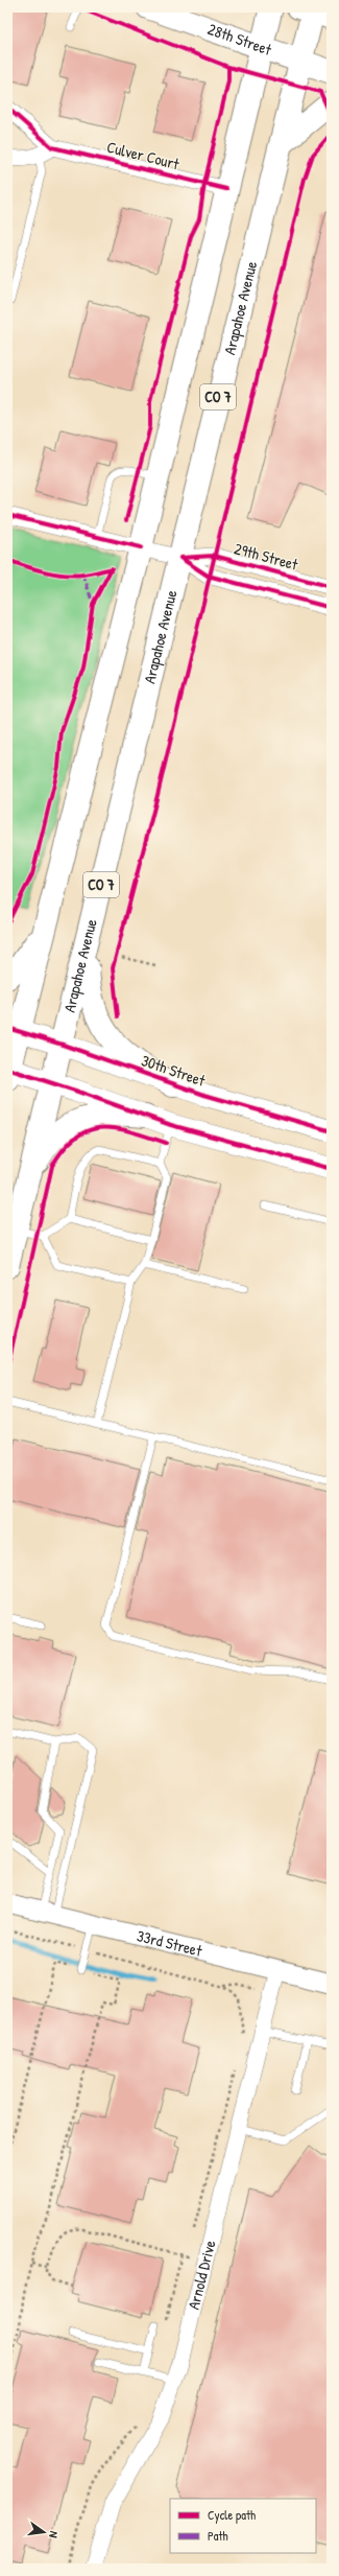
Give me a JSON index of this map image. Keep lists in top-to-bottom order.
{
  "streets": {
    "main road": [
      "28th Street",
      "Arapahoe Avenue",
      "CO 7",
      "30th Street"
    ],
    "street": [
      "Culver Court",
      "29th Street",
      "33rd Street",
      "Arnold Drive"
    ]
  },
  "crossings": [
    ["28th Street", "Arapahoe Avenue"],
    ["28th Street", "CO 7"],
    ["Culver Court", "CO 7"],
    ["Arapahoe Avenue", "29th Street"],
    ["Arapahoe Avenue", "30th Street"],
    ["CO 7", "29th Street"],
    ["CO 7", "30th Street"],
    ["33rd Street", "Arnold Drive"]
  ],
  "legend": ["Cycle path", "Path"],
  "north": "right"
}
